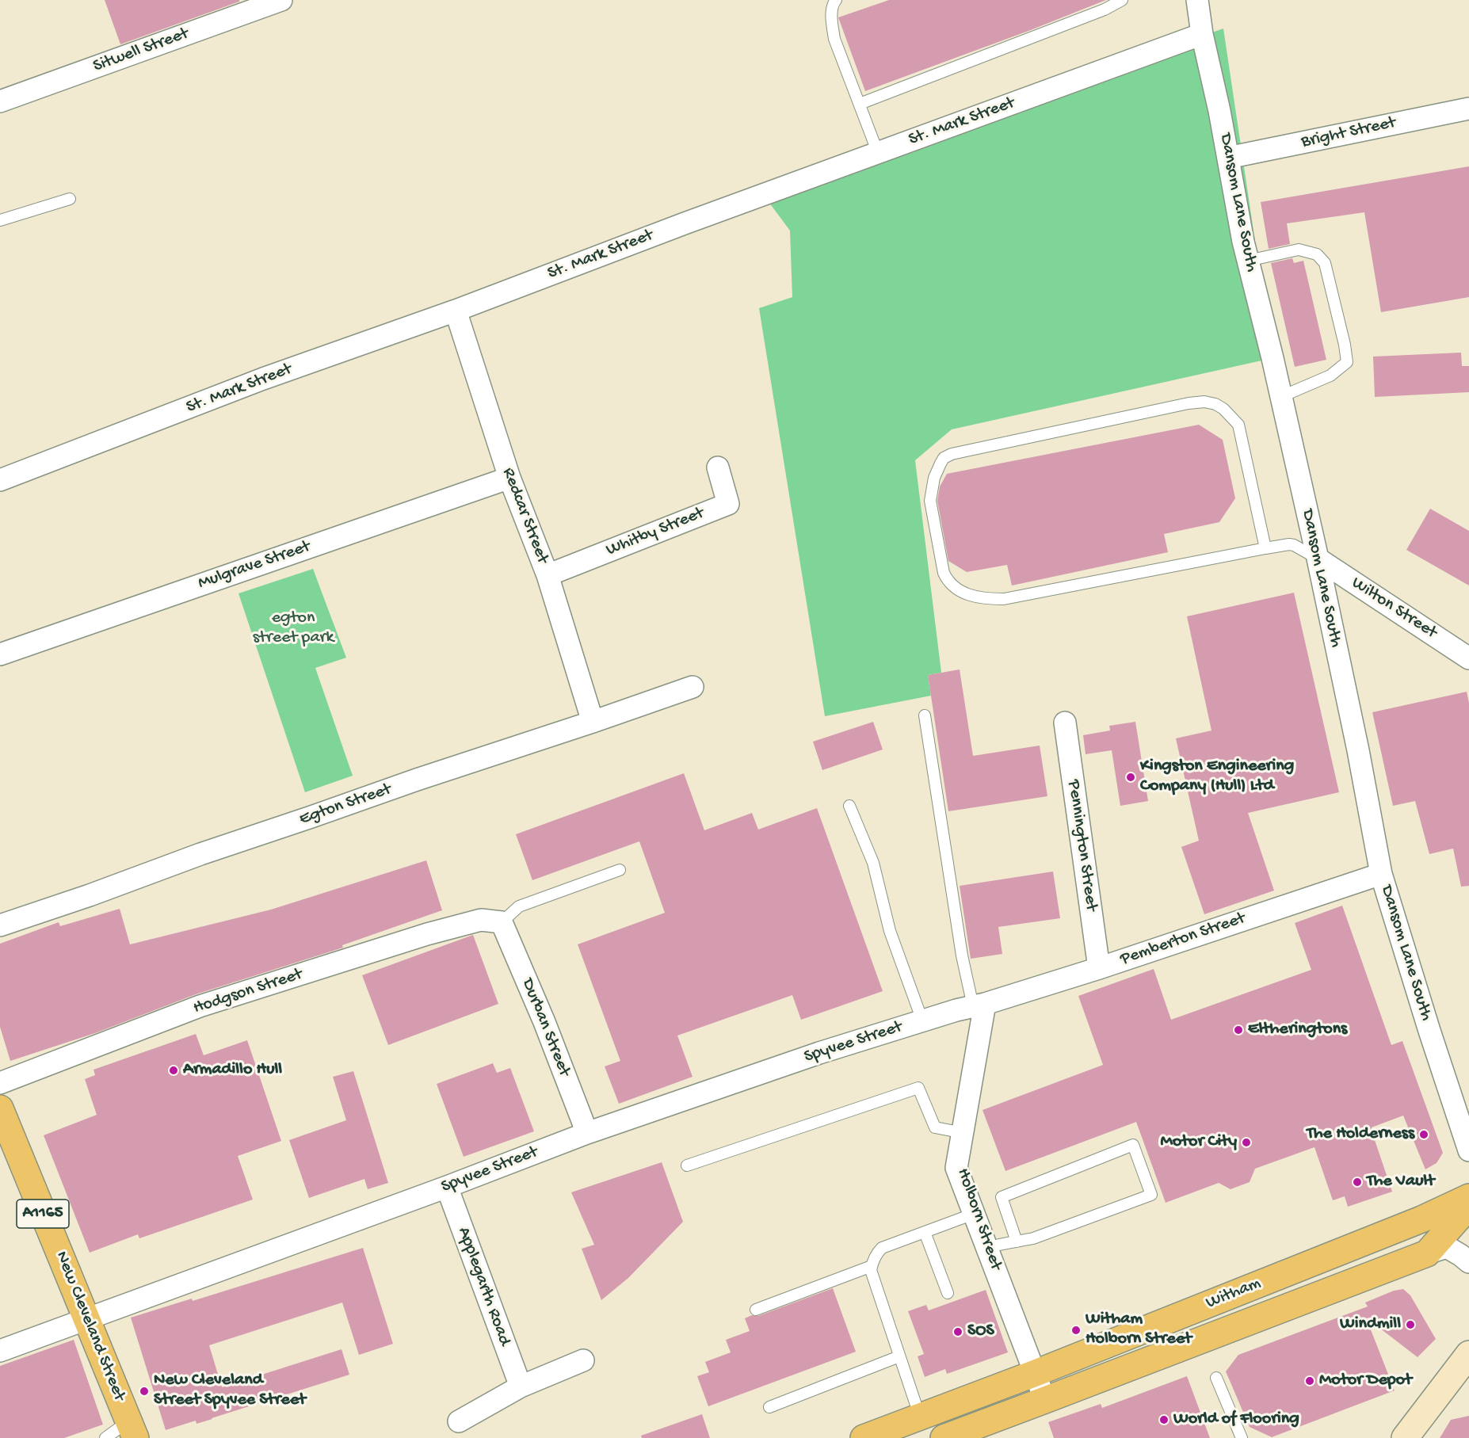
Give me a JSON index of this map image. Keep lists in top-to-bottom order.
{
  "streets": {
    "main road": ["A1165", "Witham", "New Cleveland Street"],
    "street": [
      "Sitwell Street",
      "St. Mark Street",
      "Bright Street",
      "Dansom Lane South",
      "Redcar Street",
      "Whitby Street",
      "Mulgrave Street",
      "Wilton Street",
      "Egton Street",
      "Pennington Street",
      "Pemberton Street",
      "Hodgson Street",
      "Durban Street",
      "Spyvee Street",
      "Holborn Street",
      "Applegarth Road"
    ]
  },
  "crossings": [
    ["St. Mark Street", "Dansom Lane South"],
    ["St. Mark Street", "Redcar Street"],
    ["Bright Street", "Dansom Lane South"],
    ["Dansom Lane South", "Wilton Street"],
    ["Dansom Lane South", "Pemberton Street"],
    ["Redcar Street", "Whitby Street"],
    ["Redcar Street", "Mulgrave Street"],
    ["Redcar Street", "Egton Street"],
    ["Pennington Street", "Pemberton Street"],
    ["Pemberton Street", "Spyvee Street"],
    ["Pemberton Street", "Holborn Street"],
    ["Hodgson Street", "Durban Street"],
    ["Durban Street", "Spyvee Street"],
    ["Spyvee Street", "Holborn Street"],
    ["Spyvee Street", "Applegarth Road"],
    ["Spyvee Street", "New Cleveland Street"],
    ["Holborn Street", "Witham"]
  ],
  "parks": ["egton street park"],
  "places": [
    "Kingston Engineering Company (Hull) Ltd",
    "Eltheringtons",
    "Armadillo Hull",
    "The Holderness",
    "Motor City",
    "The Vault",
    "Windmill",
    "Witham Holborn Street",
    "SOS",
    "Motor Depot",
    "New Cleveland Street Spyvee Street",
    "World of Flooring"
  ]
}
